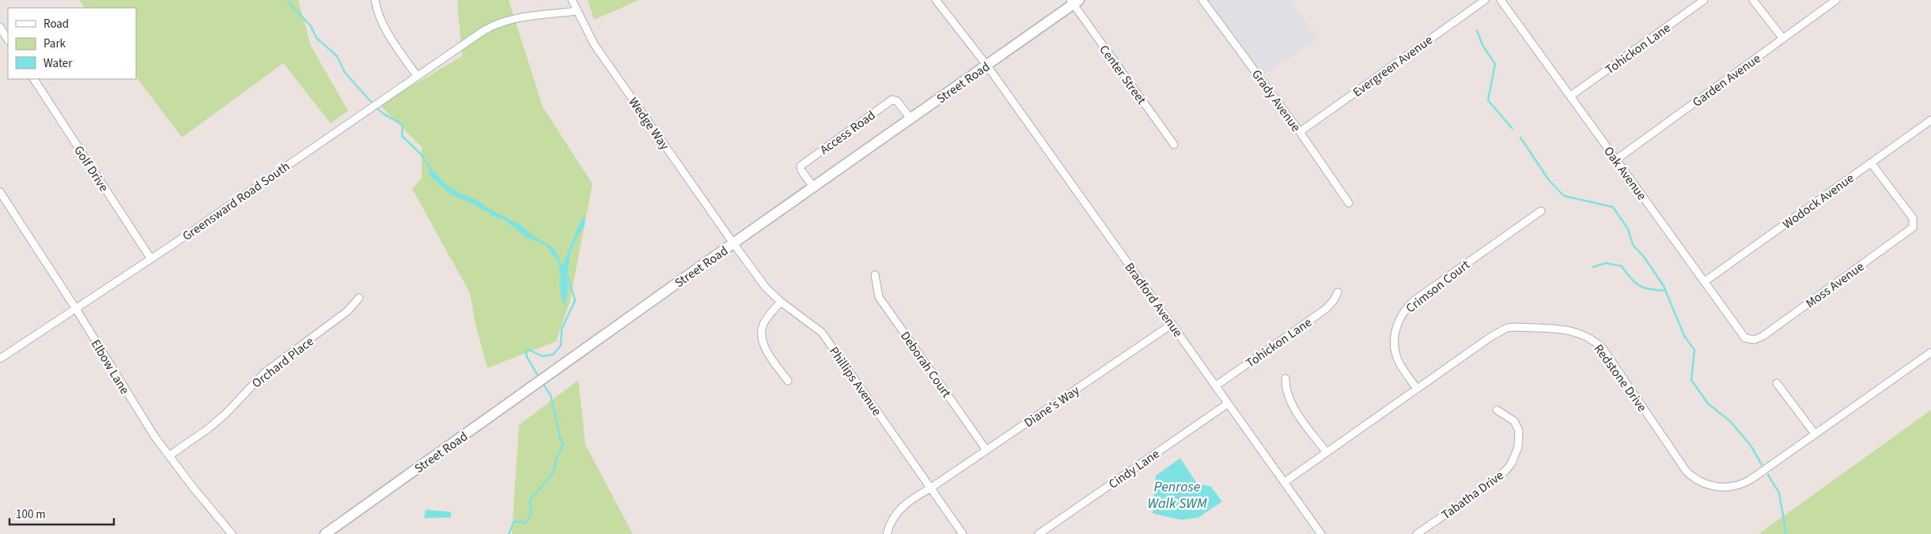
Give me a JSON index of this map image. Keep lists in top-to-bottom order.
{
  "streets": {
    "main road": ["Street Road"],
    "street": [
      "Tohickon Lane",
      "Evergreen Avenue",
      "Center Street",
      "Garden Avenue",
      "Grady Avenue",
      "Wedge Way",
      "Access Road",
      "Golf Drive",
      "Oak Avenue",
      "Greensward Road South",
      "Wodock Avenue",
      "Moss Avenue",
      "Crimson Court",
      "Bradford Avenue",
      "Orchard Place",
      "Deborah Court",
      "Elbow Lane",
      "Redstone Drive",
      "Phillips Avenue",
      "Diane's Way",
      "Cindy Lane",
      "Tabatha Drive"
    ]
  },
  "crossings": [
    ["Tohickon Lane", "Oak Avenue"],
    ["Tohickon Lane", "Bradford Avenue"],
    ["Evergreen Avenue", "Grady Avenue"],
    ["Center Street", "Street Road"],
    ["Garden Avenue", "Oak Avenue"],
    ["Street Road", "Wedge Way"],
    ["Street Road", "Access Road"],
    ["Street Road", "Bradford Avenue"],
    ["Street Road", "Phillips Avenue"],
    ["Wedge Way", "Greensward Road South"],
    ["Wedge Way", "Phillips Avenue"],
    ["Golf Drive", "Greensward Road South"],
    ["Oak Avenue", "Wodock Avenue"],
    ["Oak Avenue", "Moss Avenue"],
    ["Greensward Road South", "Elbow Lane"],
    ["Wodock Avenue", "Moss Avenue"],
    ["Crimson Court", "Redstone Drive"],
    ["Bradford Avenue", "Redstone Drive"],
    ["Bradford Avenue", "Diane's Way"],
    ["Bradford Avenue", "Cindy Lane"],
    ["Orchard Place", "Elbow Lane"],
    ["Deborah Court", "Diane's Way"],
    ["Phillips Avenue", "Diane's Way"]
  ],
  "water": ["Penrose Walk SWM"],
  "legend": ["Road", "Park", "Water"],
  "scale_bar": "100 m"
}
